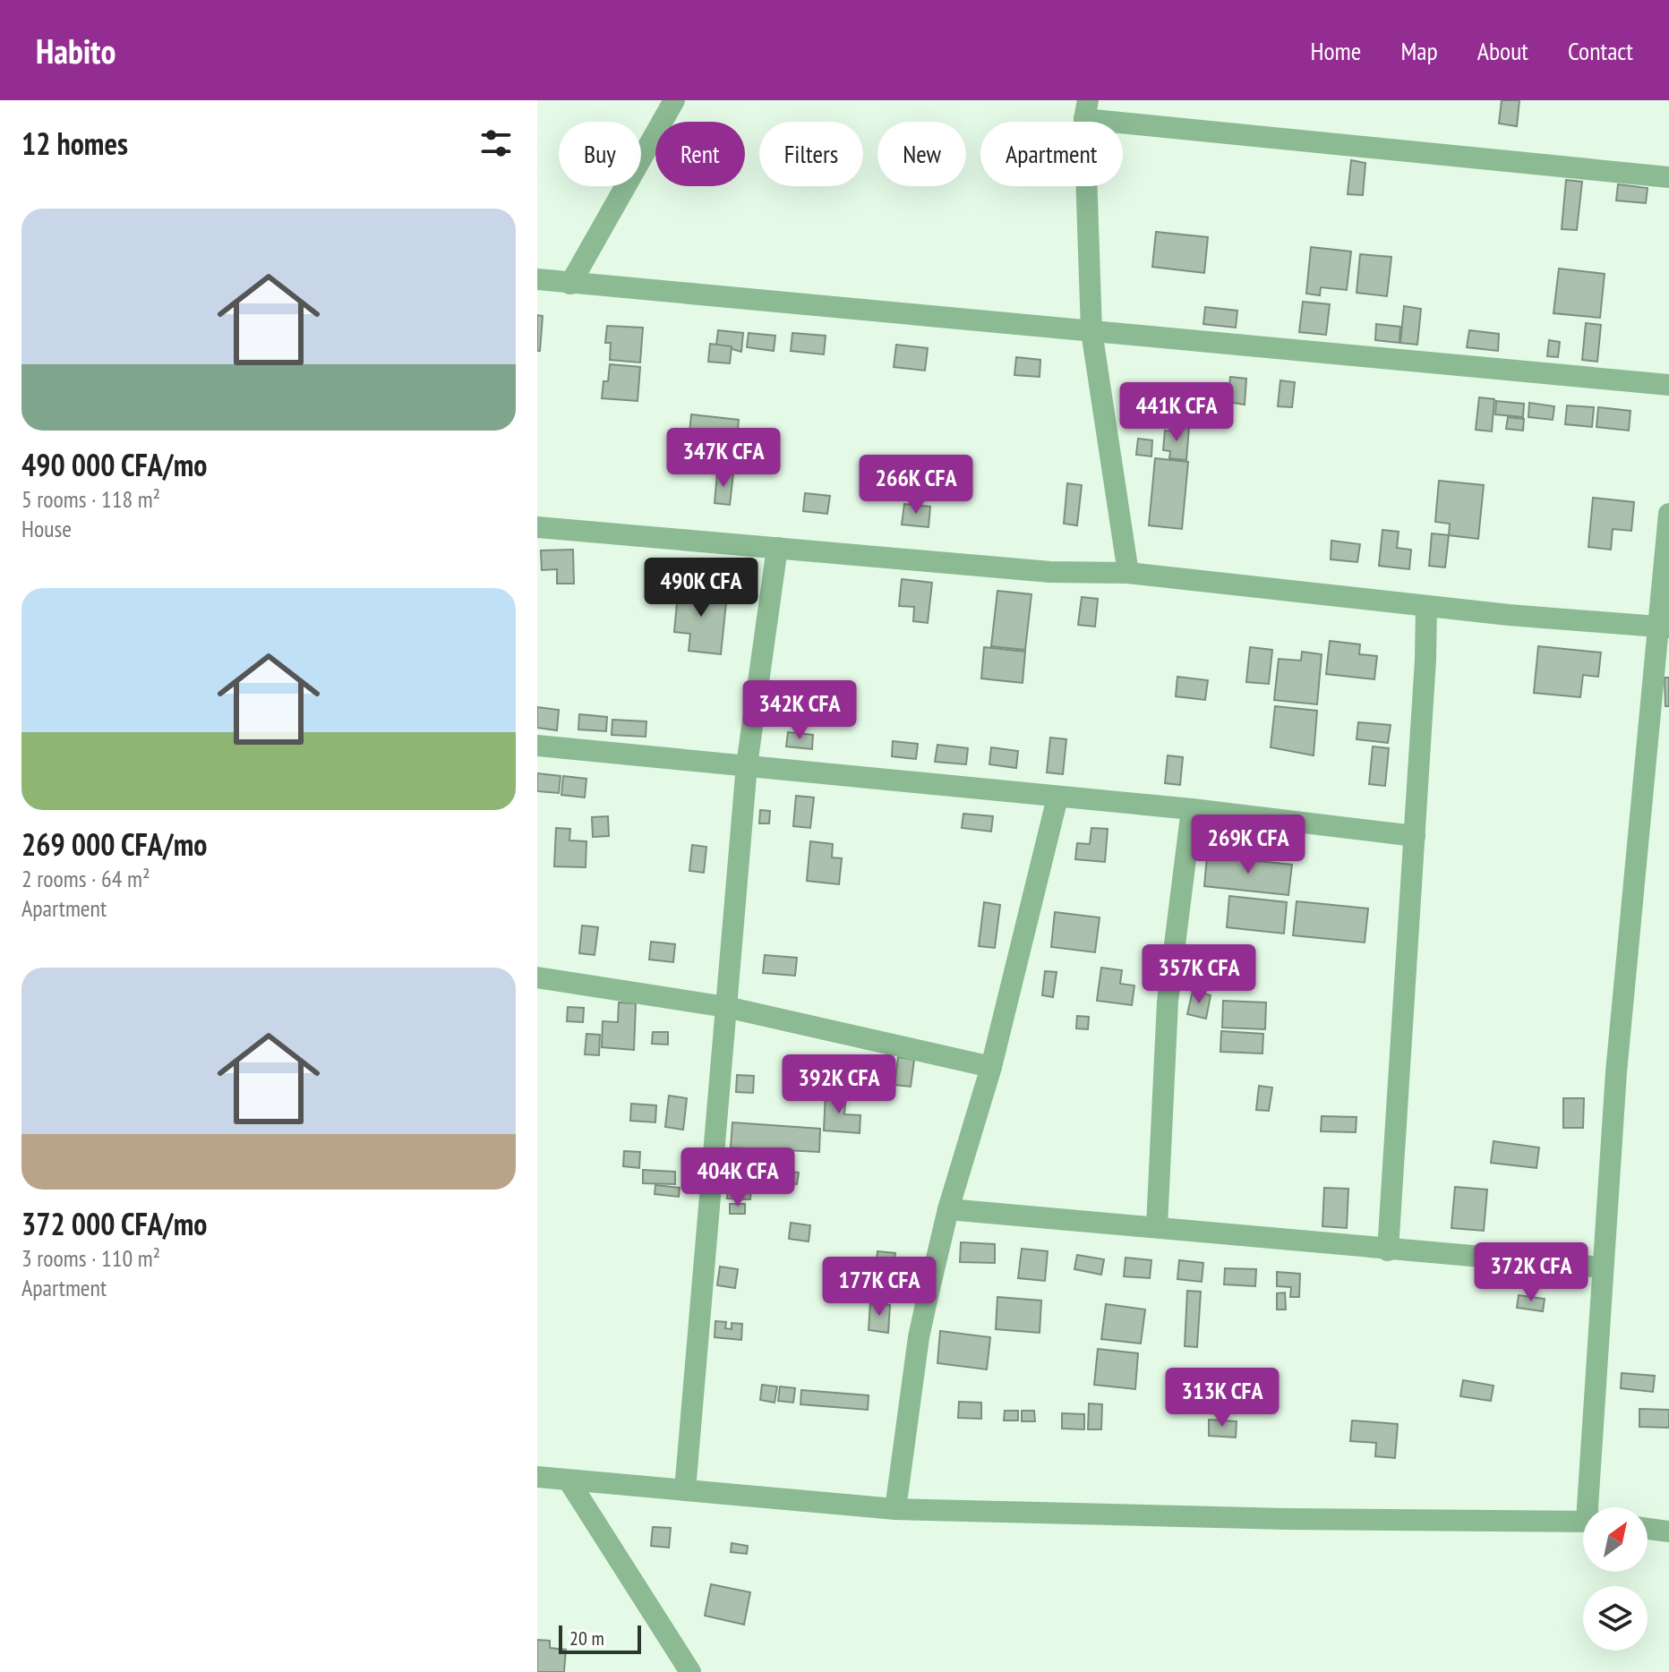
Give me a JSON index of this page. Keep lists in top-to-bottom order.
{
  "scale_bar": "20 m",
  "north": "top right",
  "page": {
    "header": "Habito",
    "nav": [
      "Home",
      "Map",
      "About",
      "Contact"
    ],
    "heading": "12 homes",
    "chip": [
      "Buy",
      "Rent",
      "Filters",
      "New",
      "Apartment"
    ],
    "list": [
      {
        "name": "490 000 CFA/mo",
        "note": "5 rooms · 118 m² · House"
      },
      {
        "name": "269 000 CFA/mo",
        "note": "2 rooms · 64 m² · Apartment"
      },
      {
        "name": "372 000 CFA/mo",
        "note": "3 rooms · 110 m² · Apartment"
      }
    ],
    "price": [
      "441K CFA",
      "347K CFA",
      "266K CFA",
      "490K CFA",
      "342K CFA",
      "269K CFA",
      "357K CFA",
      "392K CFA",
      "404K CFA",
      "372K CFA",
      "177K CFA",
      "313K CFA"
    ],
    "scale": "20 m"
  }
}
